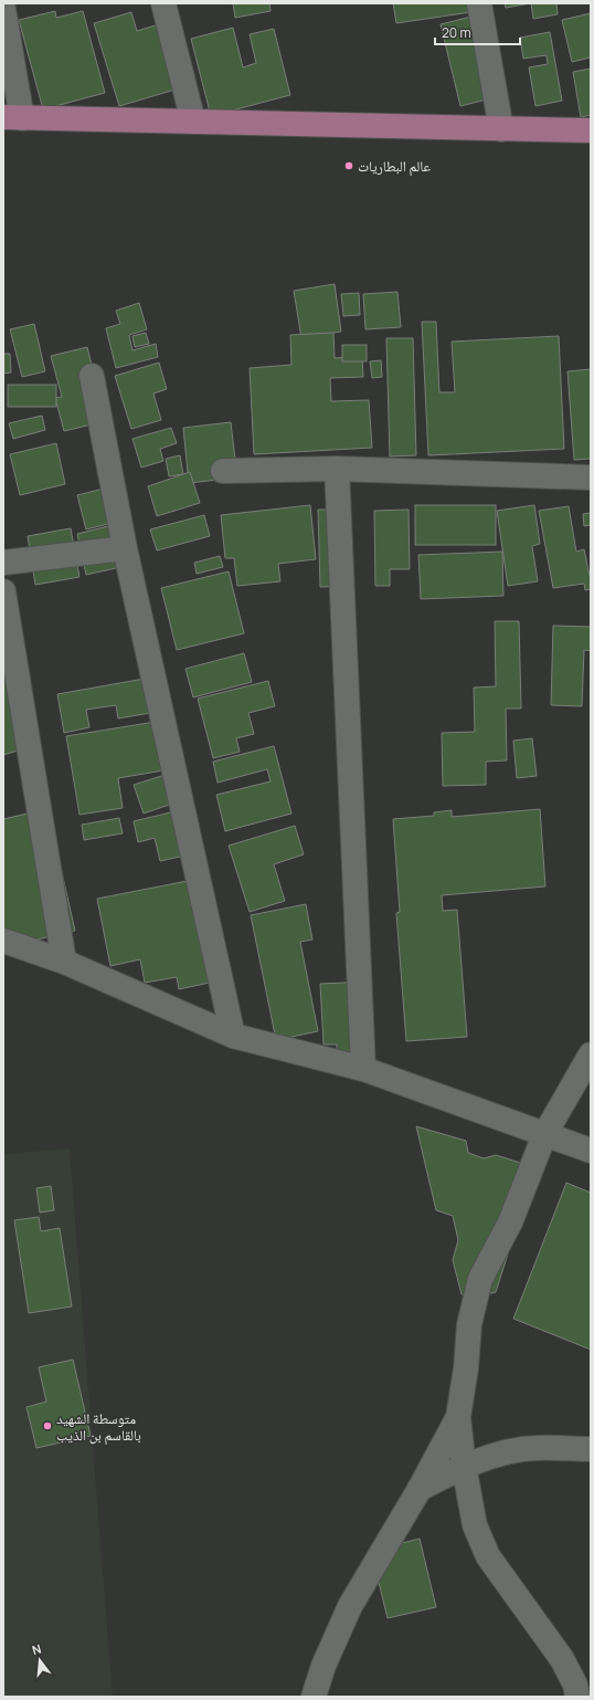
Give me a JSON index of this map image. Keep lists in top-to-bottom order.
{
  "places": ["عالم البطاريات", "متوسطة الشهيد بالقاسم بن الذيب"],
  "scale_bar": "20 m",
  "north": "top"
}
